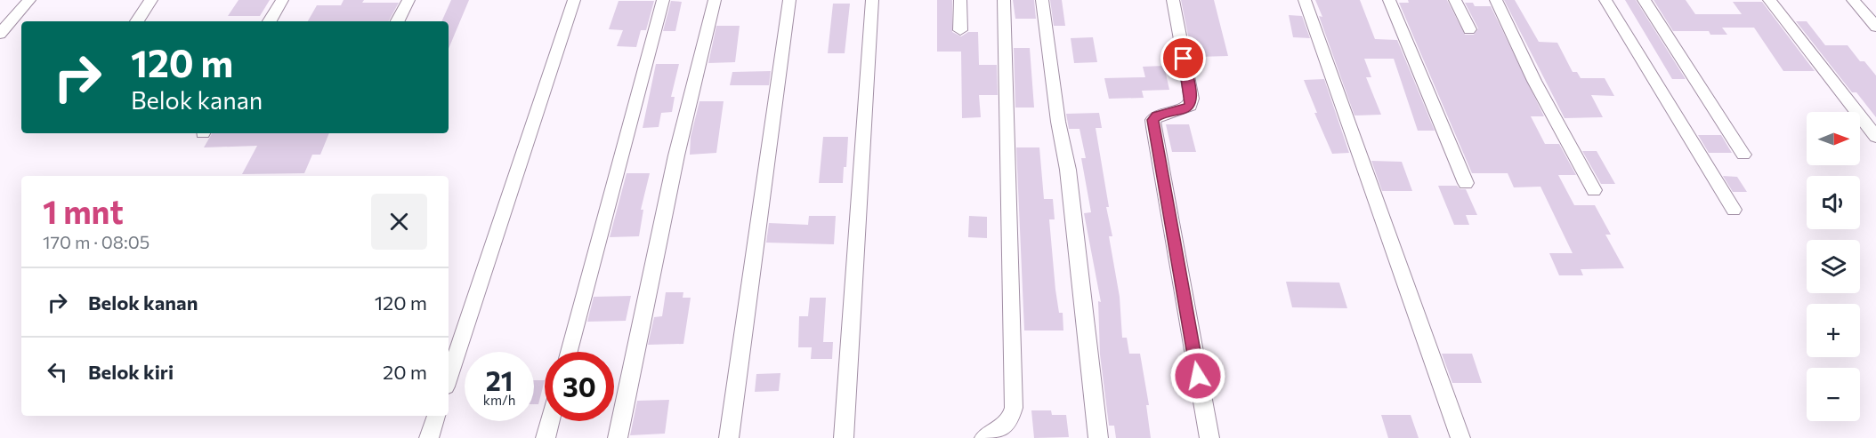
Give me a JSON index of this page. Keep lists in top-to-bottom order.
{
  "north": "right",
  "page": {
    "turn": ["120 m", "Belok kanan"],
    "map_buttons": ["+", "−"],
    "heading": ["1 mnt", "170 m · 08:05"],
    "list": [
      {
        "name": "Belok kanan",
        "value": "120 m"
      },
      {
        "name": "Belok kiri",
        "value": "20 m"
      }
    ],
    "speed": "21 km/h",
    "limit": "30"
  }
}
